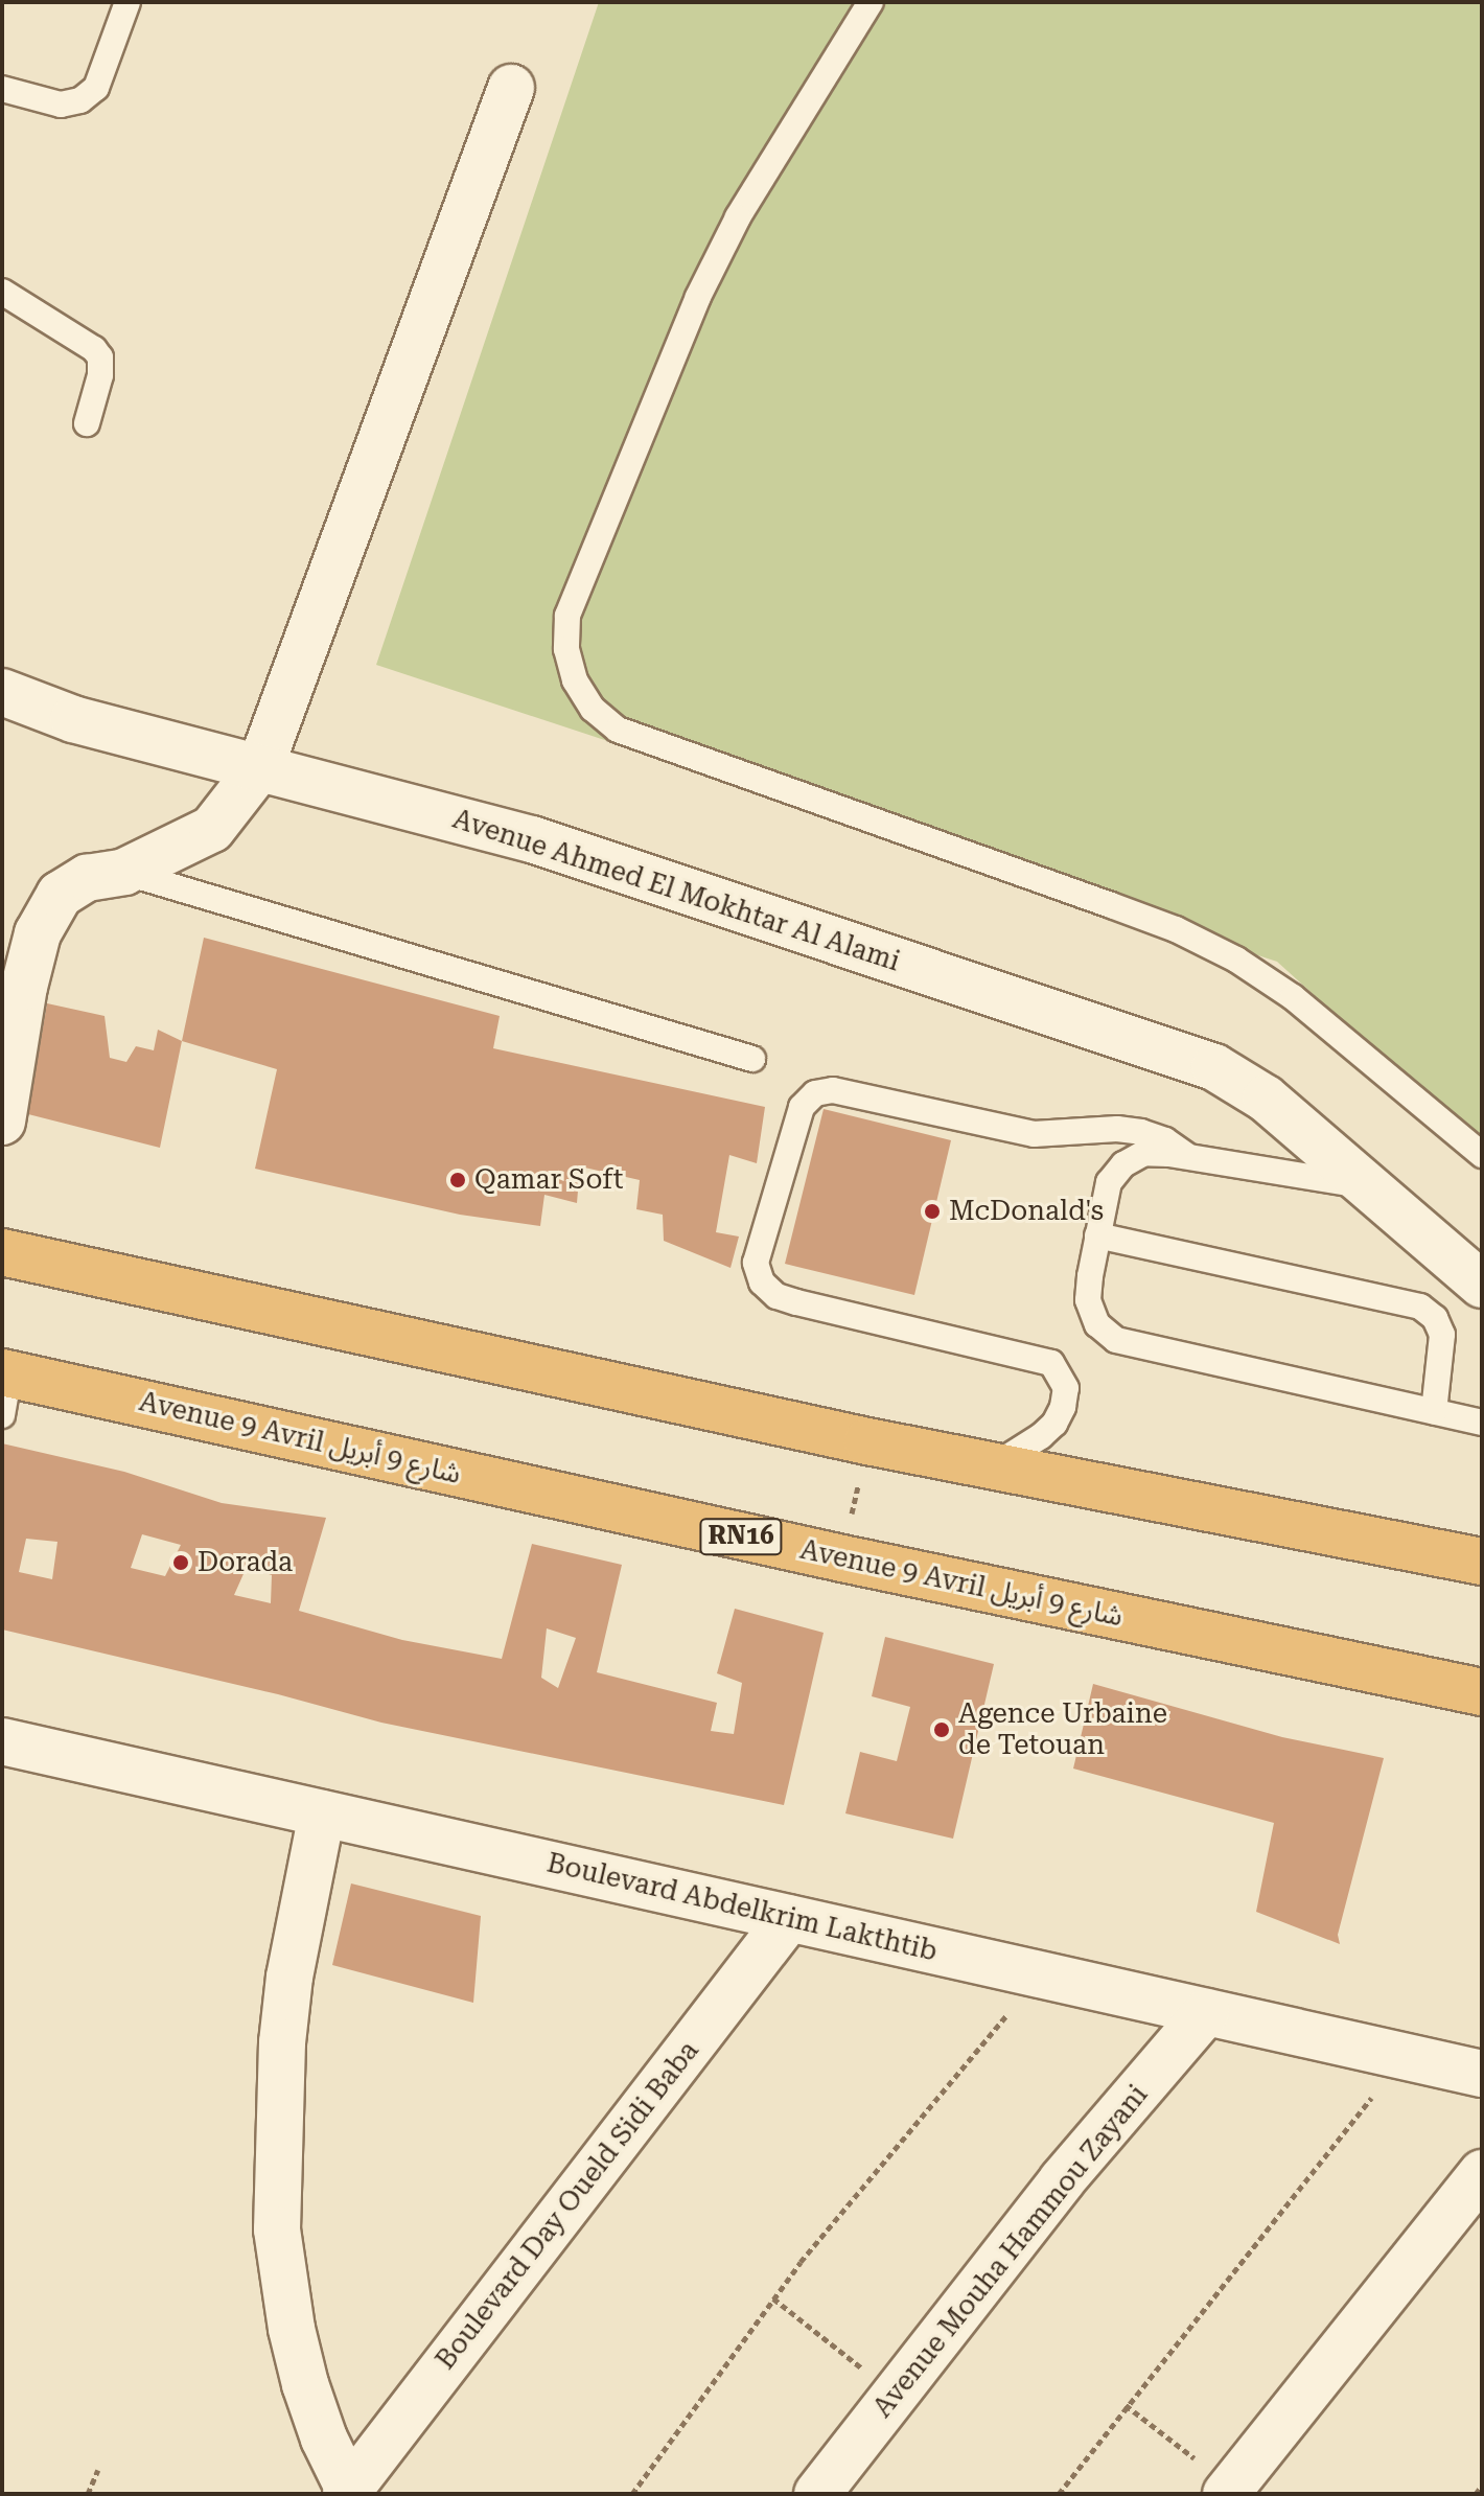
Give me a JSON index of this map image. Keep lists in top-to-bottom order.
{
  "streets": {
    "highway": ["Avenue 9 Avril شارع 9 أبريل", "RN16"],
    "street": [
      "Avenue Ahmed El Mokhtar Al Alami",
      "Boulevard Abdelkrim Lakthtib",
      "Boulevard Day Oueld Sidi Baba",
      "Avenue Mouha Hammou Zayani"
    ]
  },
  "crossings": [
    ["Boulevard Abdelkrim Lakthtib", "Boulevard Day Oueld Sidi Baba"],
    ["Boulevard Abdelkrim Lakthtib", "Avenue Mouha Hammou Zayani"]
  ],
  "places": [
    "Qamar Soft",
    "McDonald's",
    "Dorada",
    "Agence Urbaine de Tetouan"
  ]
}
